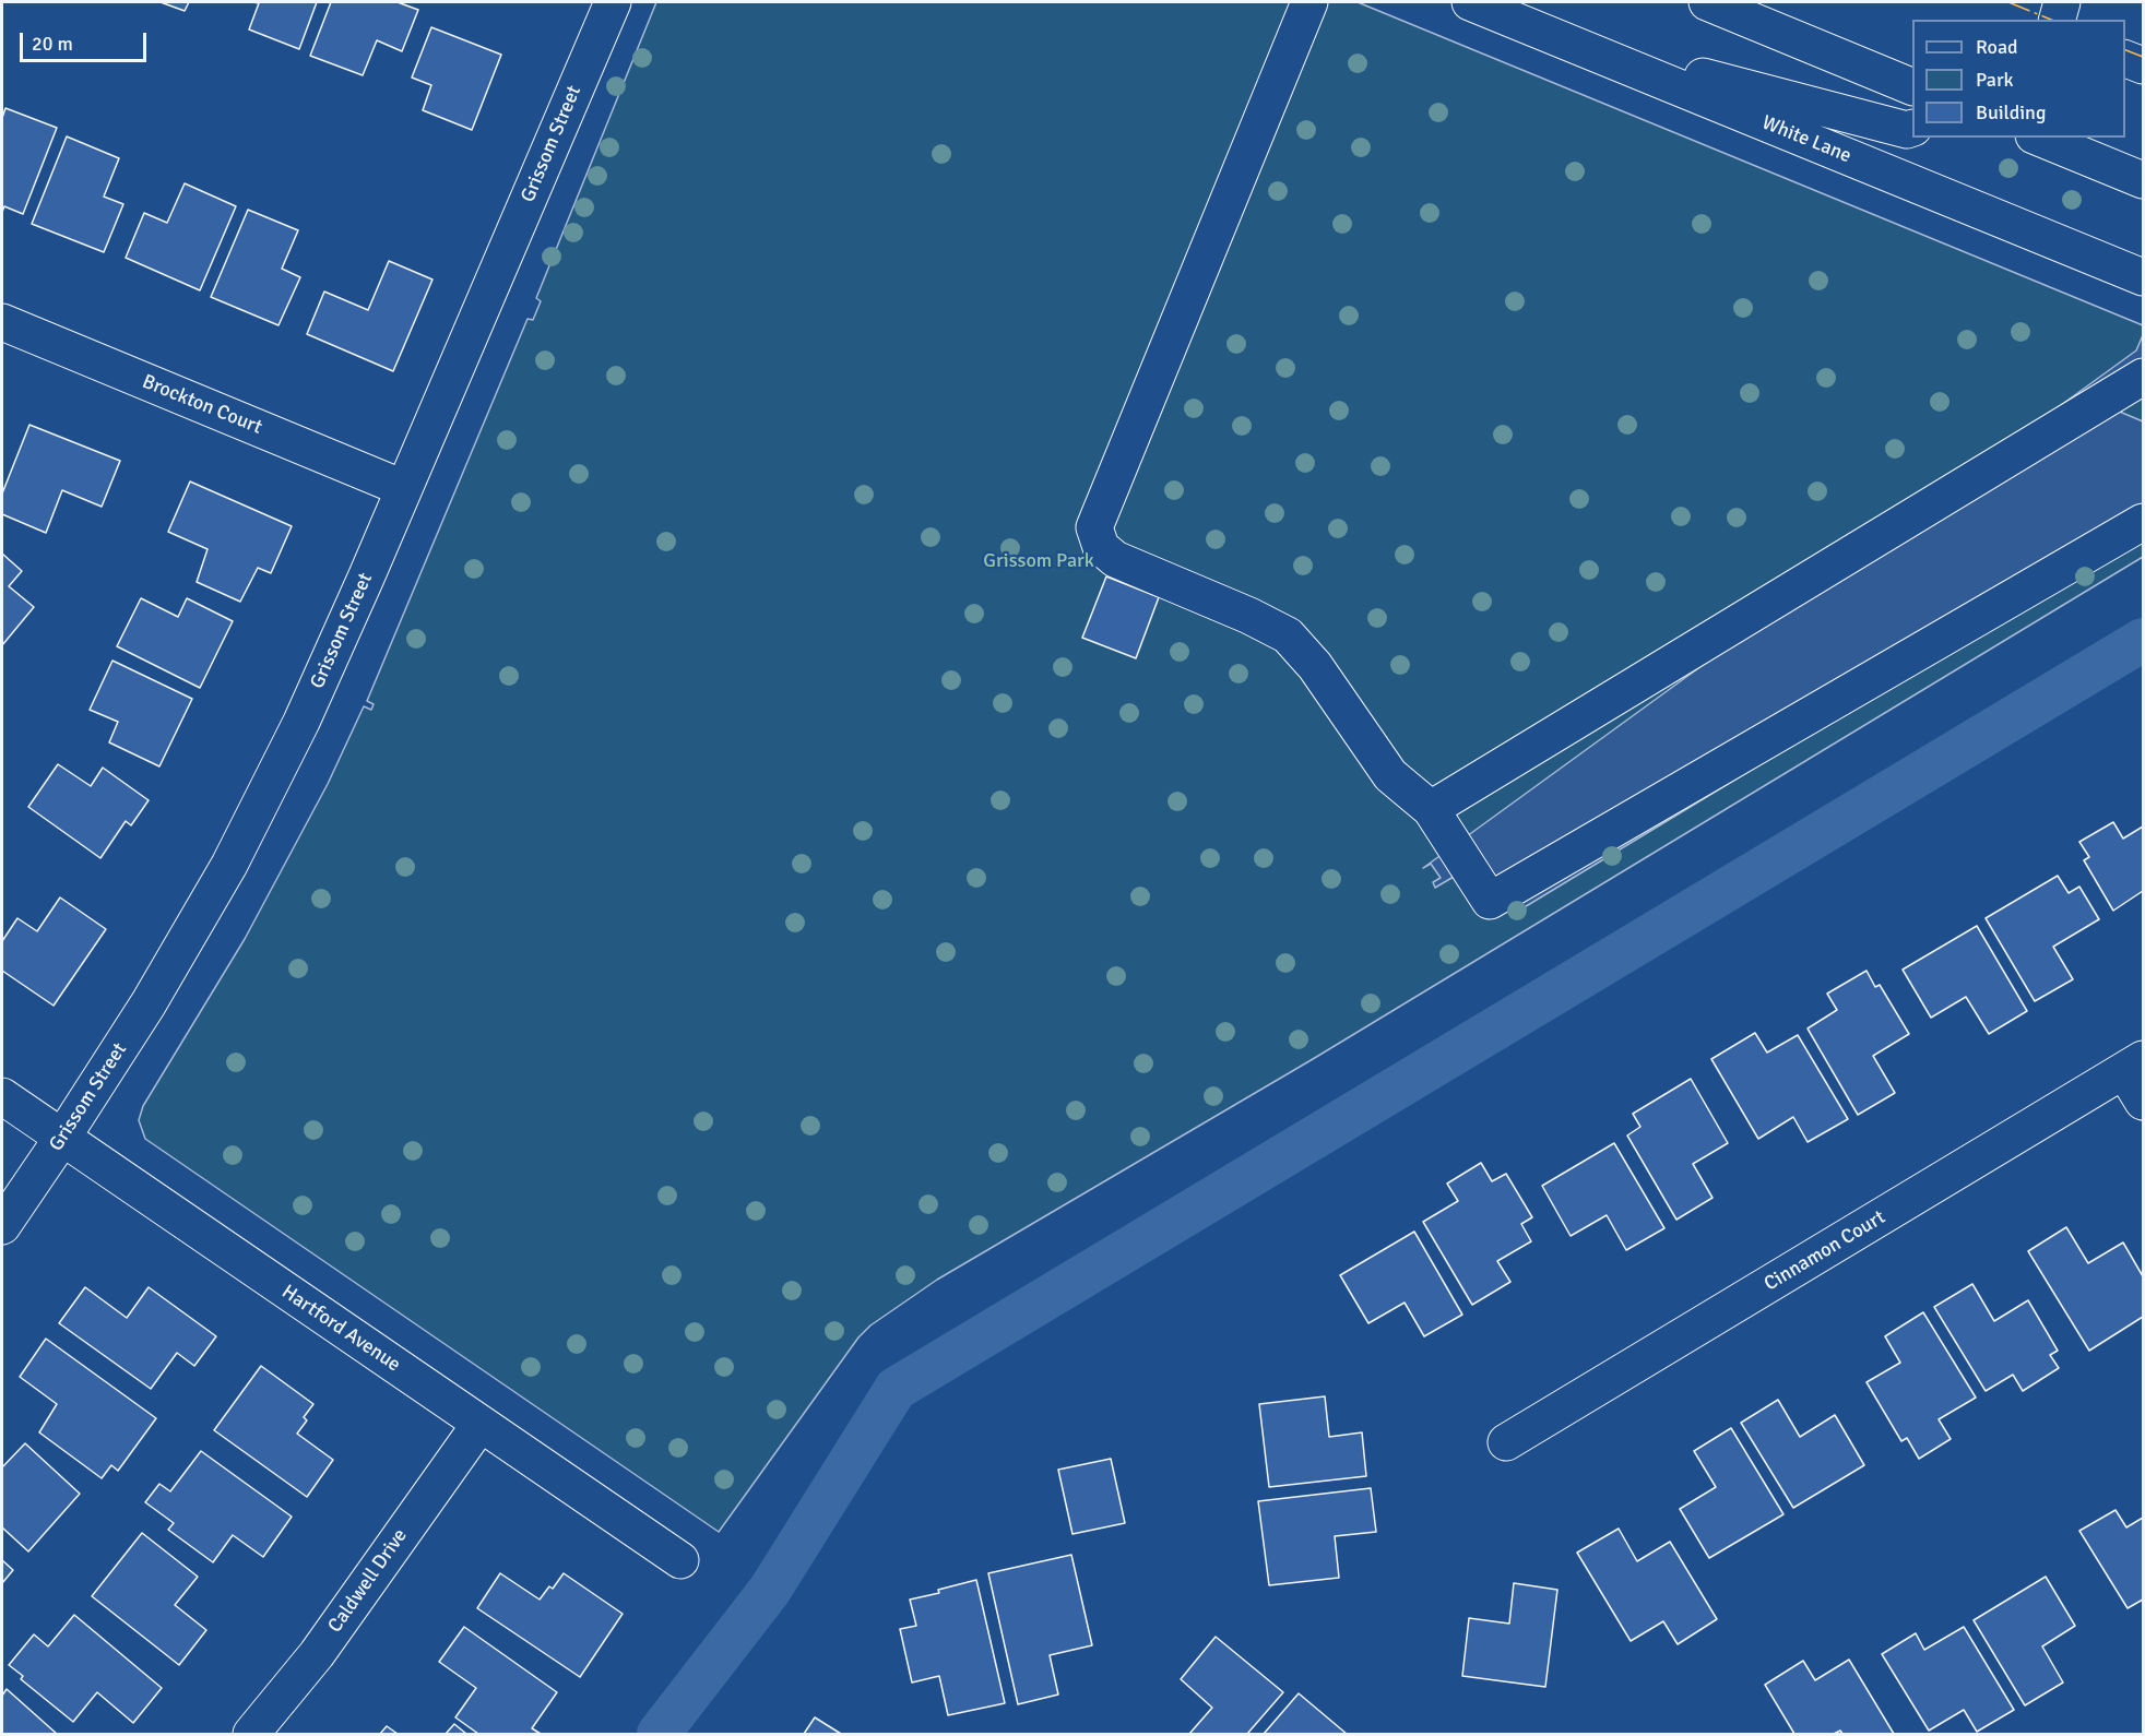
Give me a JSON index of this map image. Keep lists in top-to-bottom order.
{
  "streets": {
    "street": [
      "White Lane",
      "Grissom Street",
      "Brockton Court",
      "Cinnamon Court",
      "Hartford Avenue",
      "Caldwell Drive"
    ]
  },
  "crossings": [
    ["Grissom Street", "Brockton Court"],
    ["Grissom Street", "Hartford Avenue"],
    ["Hartford Avenue", "Caldwell Drive"]
  ],
  "parks": ["Grissom Park"],
  "legend": ["Road", "Park", "Building"],
  "scale_bar": "20 m"
}
